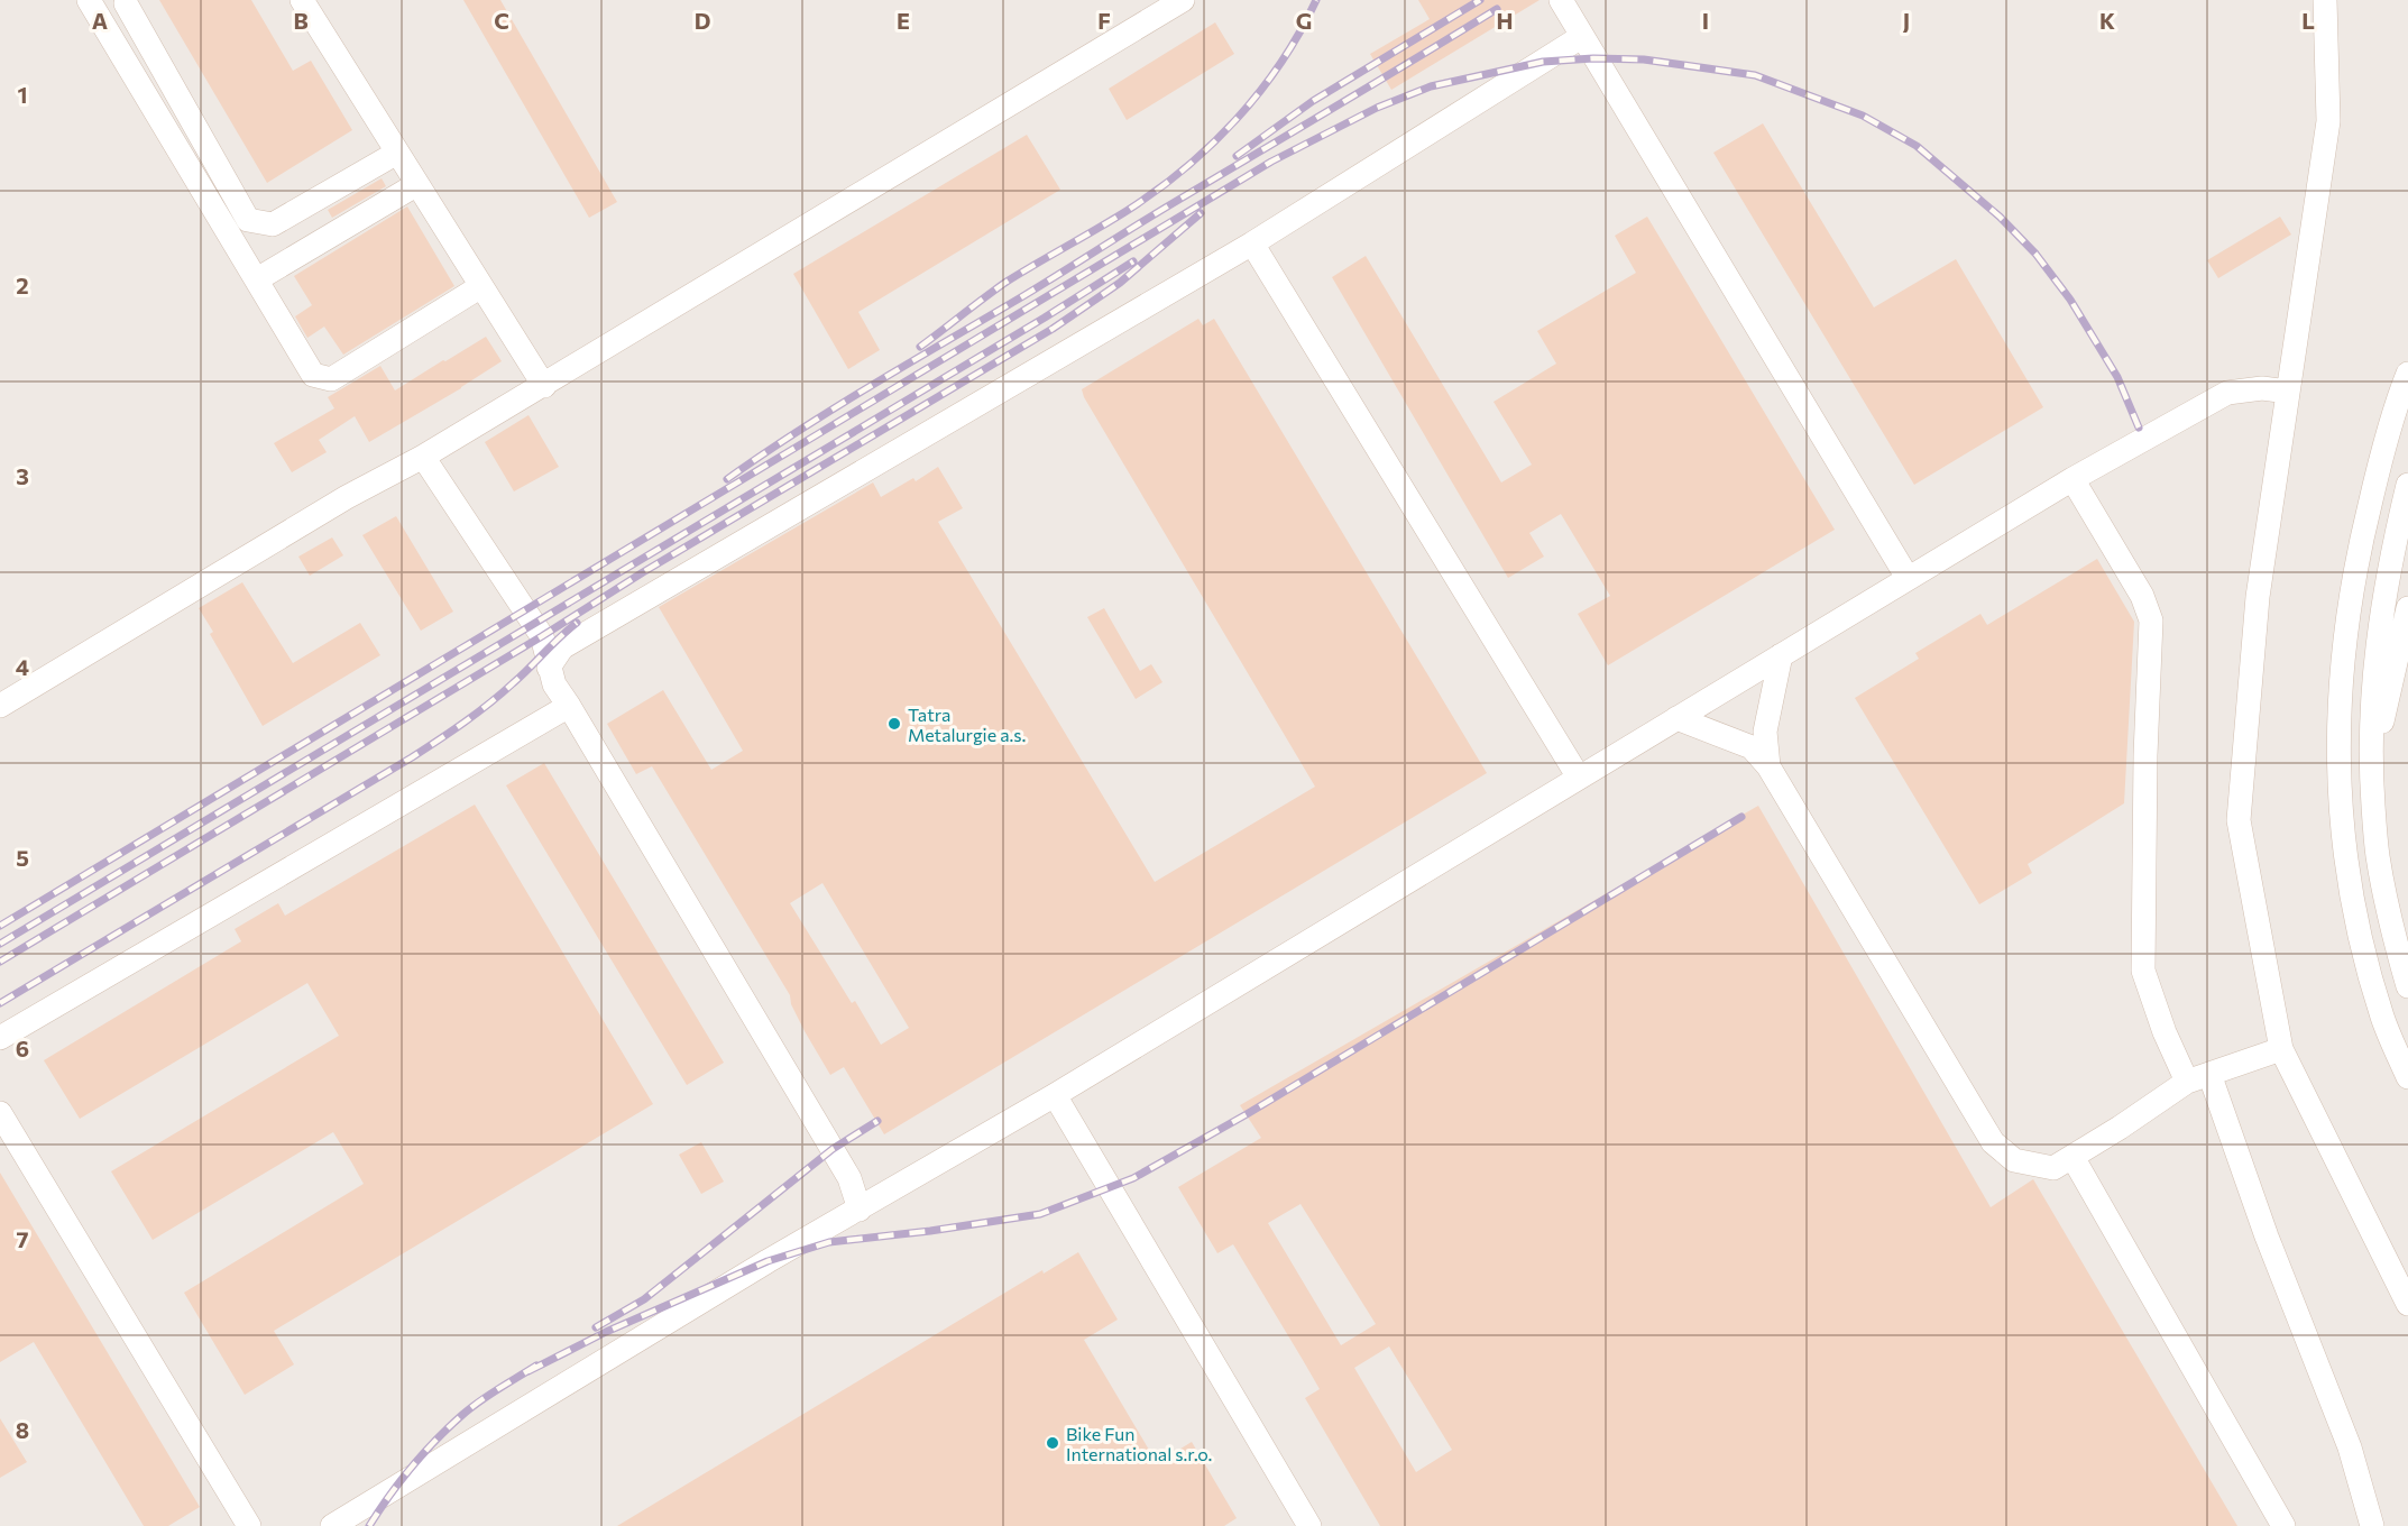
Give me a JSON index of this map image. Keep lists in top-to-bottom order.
{
  "places": ["Tatra Metalurgie a.s.", "Bike Fun International s.r.o."],
  "grid": {
    "columns": [
      "A",
      "B",
      "C",
      "D",
      "E",
      "F",
      "G",
      "H",
      "I",
      "J",
      "K",
      "L"
    ],
    "rows": [
      "1",
      "2",
      "3",
      "4",
      "5",
      "6",
      "7",
      "8"
    ]
  }
}
